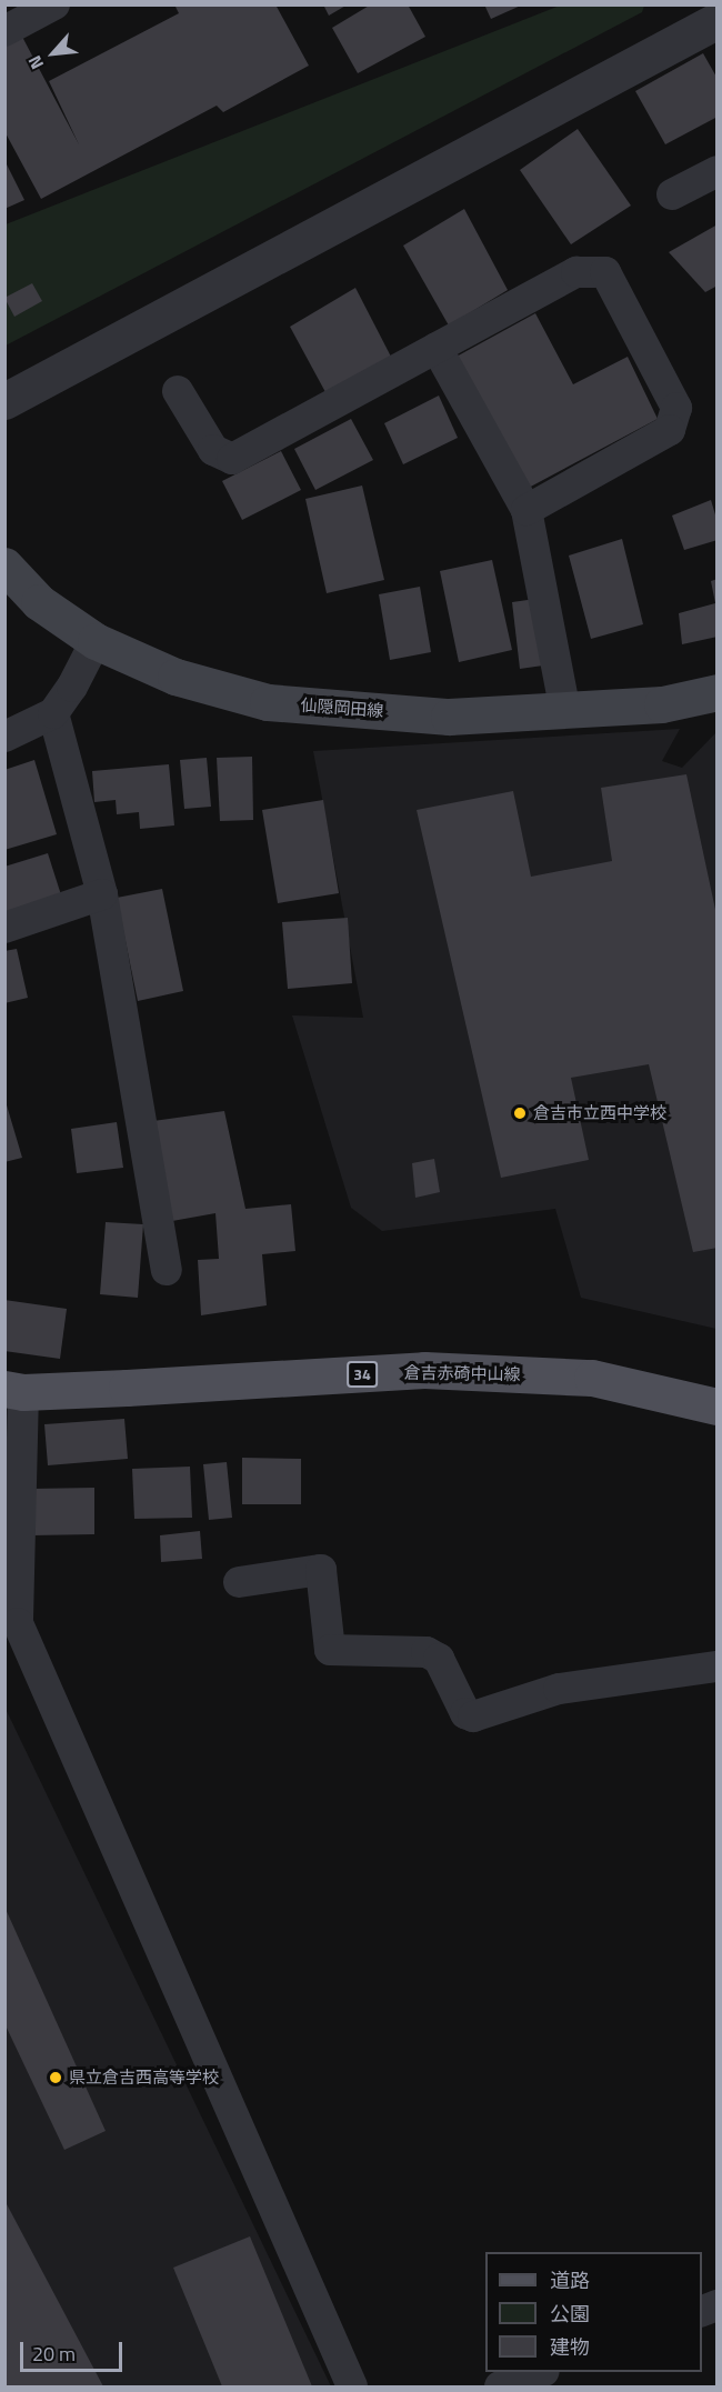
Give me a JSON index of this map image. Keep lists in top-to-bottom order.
{
  "streets": {
    "main road": ["仙隠岡田線", "倉吉赤碕中山線", "34"]
  },
  "places": ["倉吉市立西中学校", "県立倉吉西高等学校"],
  "legend": ["道路", "公園", "建物"],
  "scale_bar": "20 m",
  "north": "bottom left"
}
